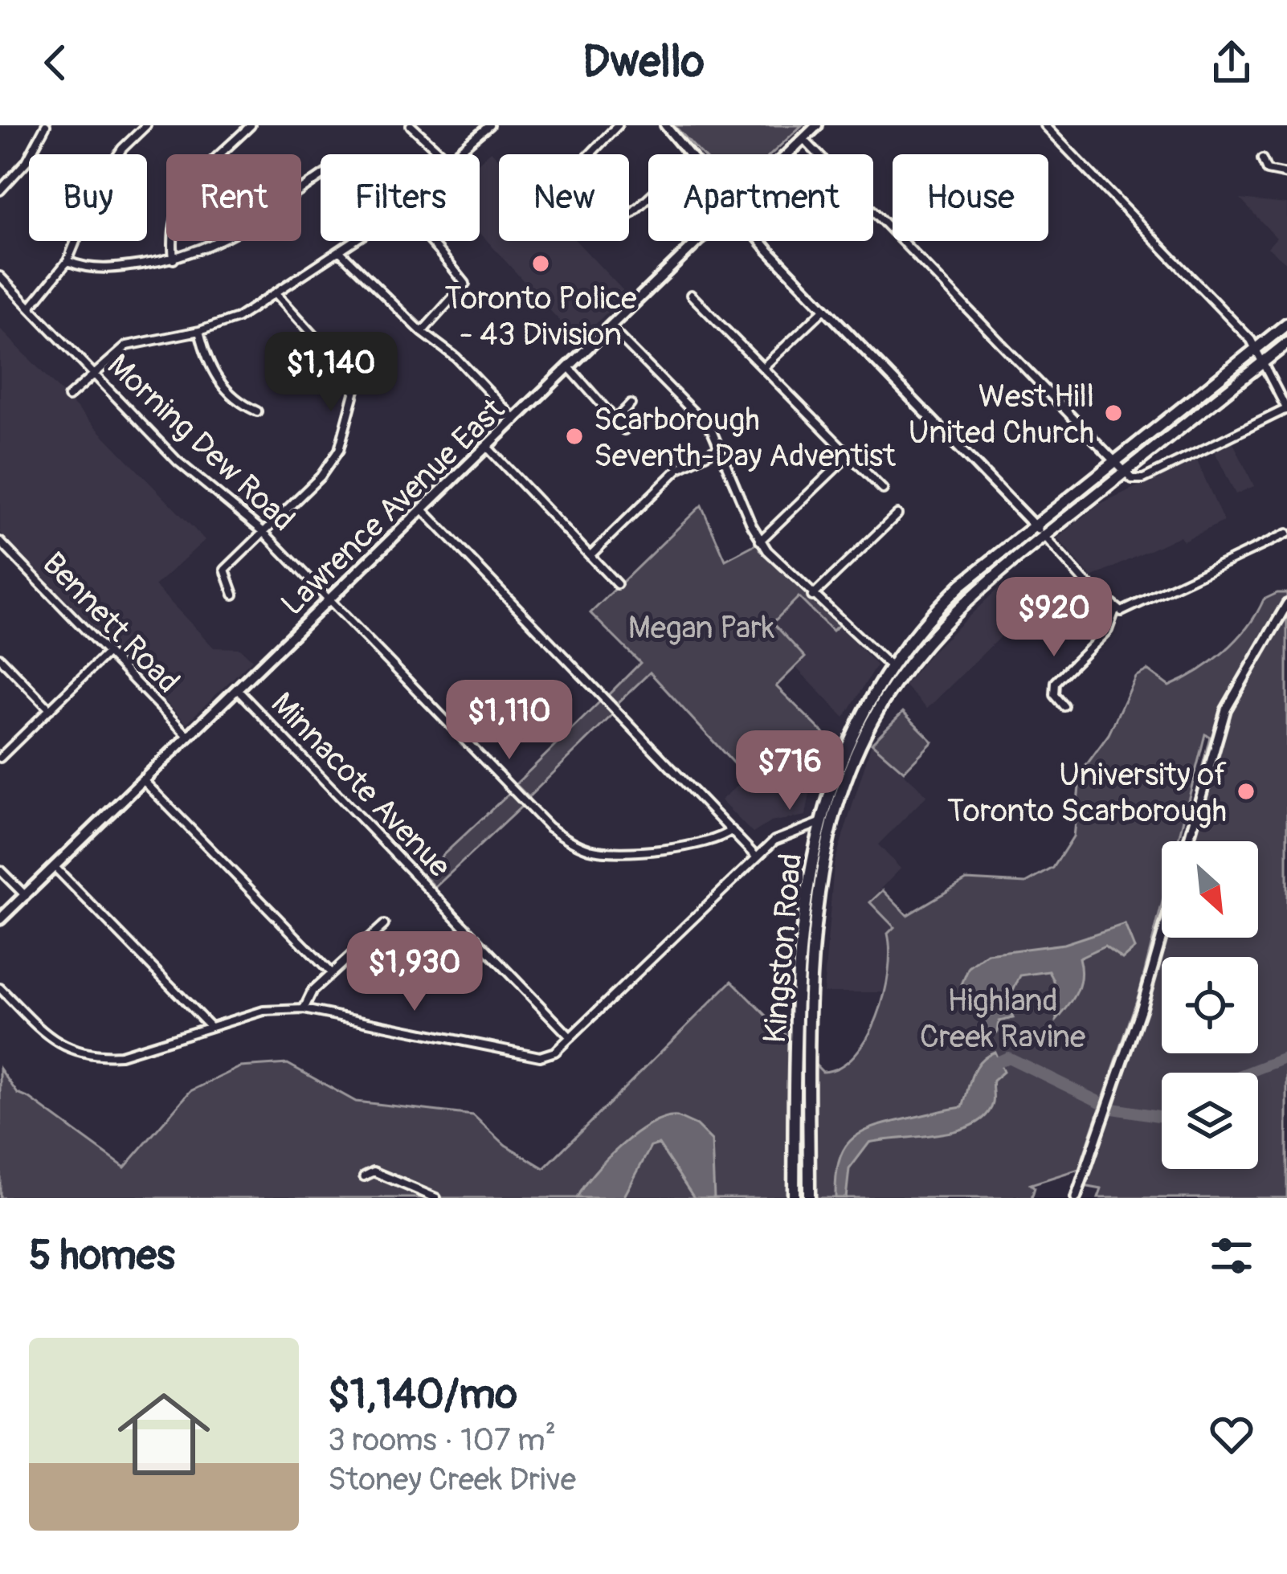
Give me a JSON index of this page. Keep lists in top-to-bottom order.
{
  "streets": {
    "main road": ["Lawrence Avenue East", "Kingston Road"],
    "street": ["Morning Dew Road", "Bennett Road", "Minnacote Avenue"]
  },
  "crossings": [
    ["Morning Dew Road", "Lawrence Avenue East"],
    ["Lawrence Avenue East", "Bennett Road"],
    ["Lawrence Avenue East", "Minnacote Avenue"]
  ],
  "parks": ["Megan Park", "Highland Creek Ravine"],
  "places": [
    "Toronto Police - 43 Division",
    "West Hill United Church",
    "Scarborough Seventh-Day Adventist",
    "University of Toronto Scarborough"
  ],
  "north": "bottom right",
  "page": {
    "header": "Dwello",
    "chip": [
      "Buy",
      "Rent",
      "Filters",
      "New",
      "Apartment",
      "House"
    ],
    "price": [
      "$1,140",
      "$920",
      "$1,110",
      "$716",
      "$1,930"
    ],
    "heading": "5 homes",
    "list": [
      {
        "name": "$1,140/mo",
        "note": "3 rooms · 107 m² · Stoney Creek Drive"
      }
    ]
  }
}
